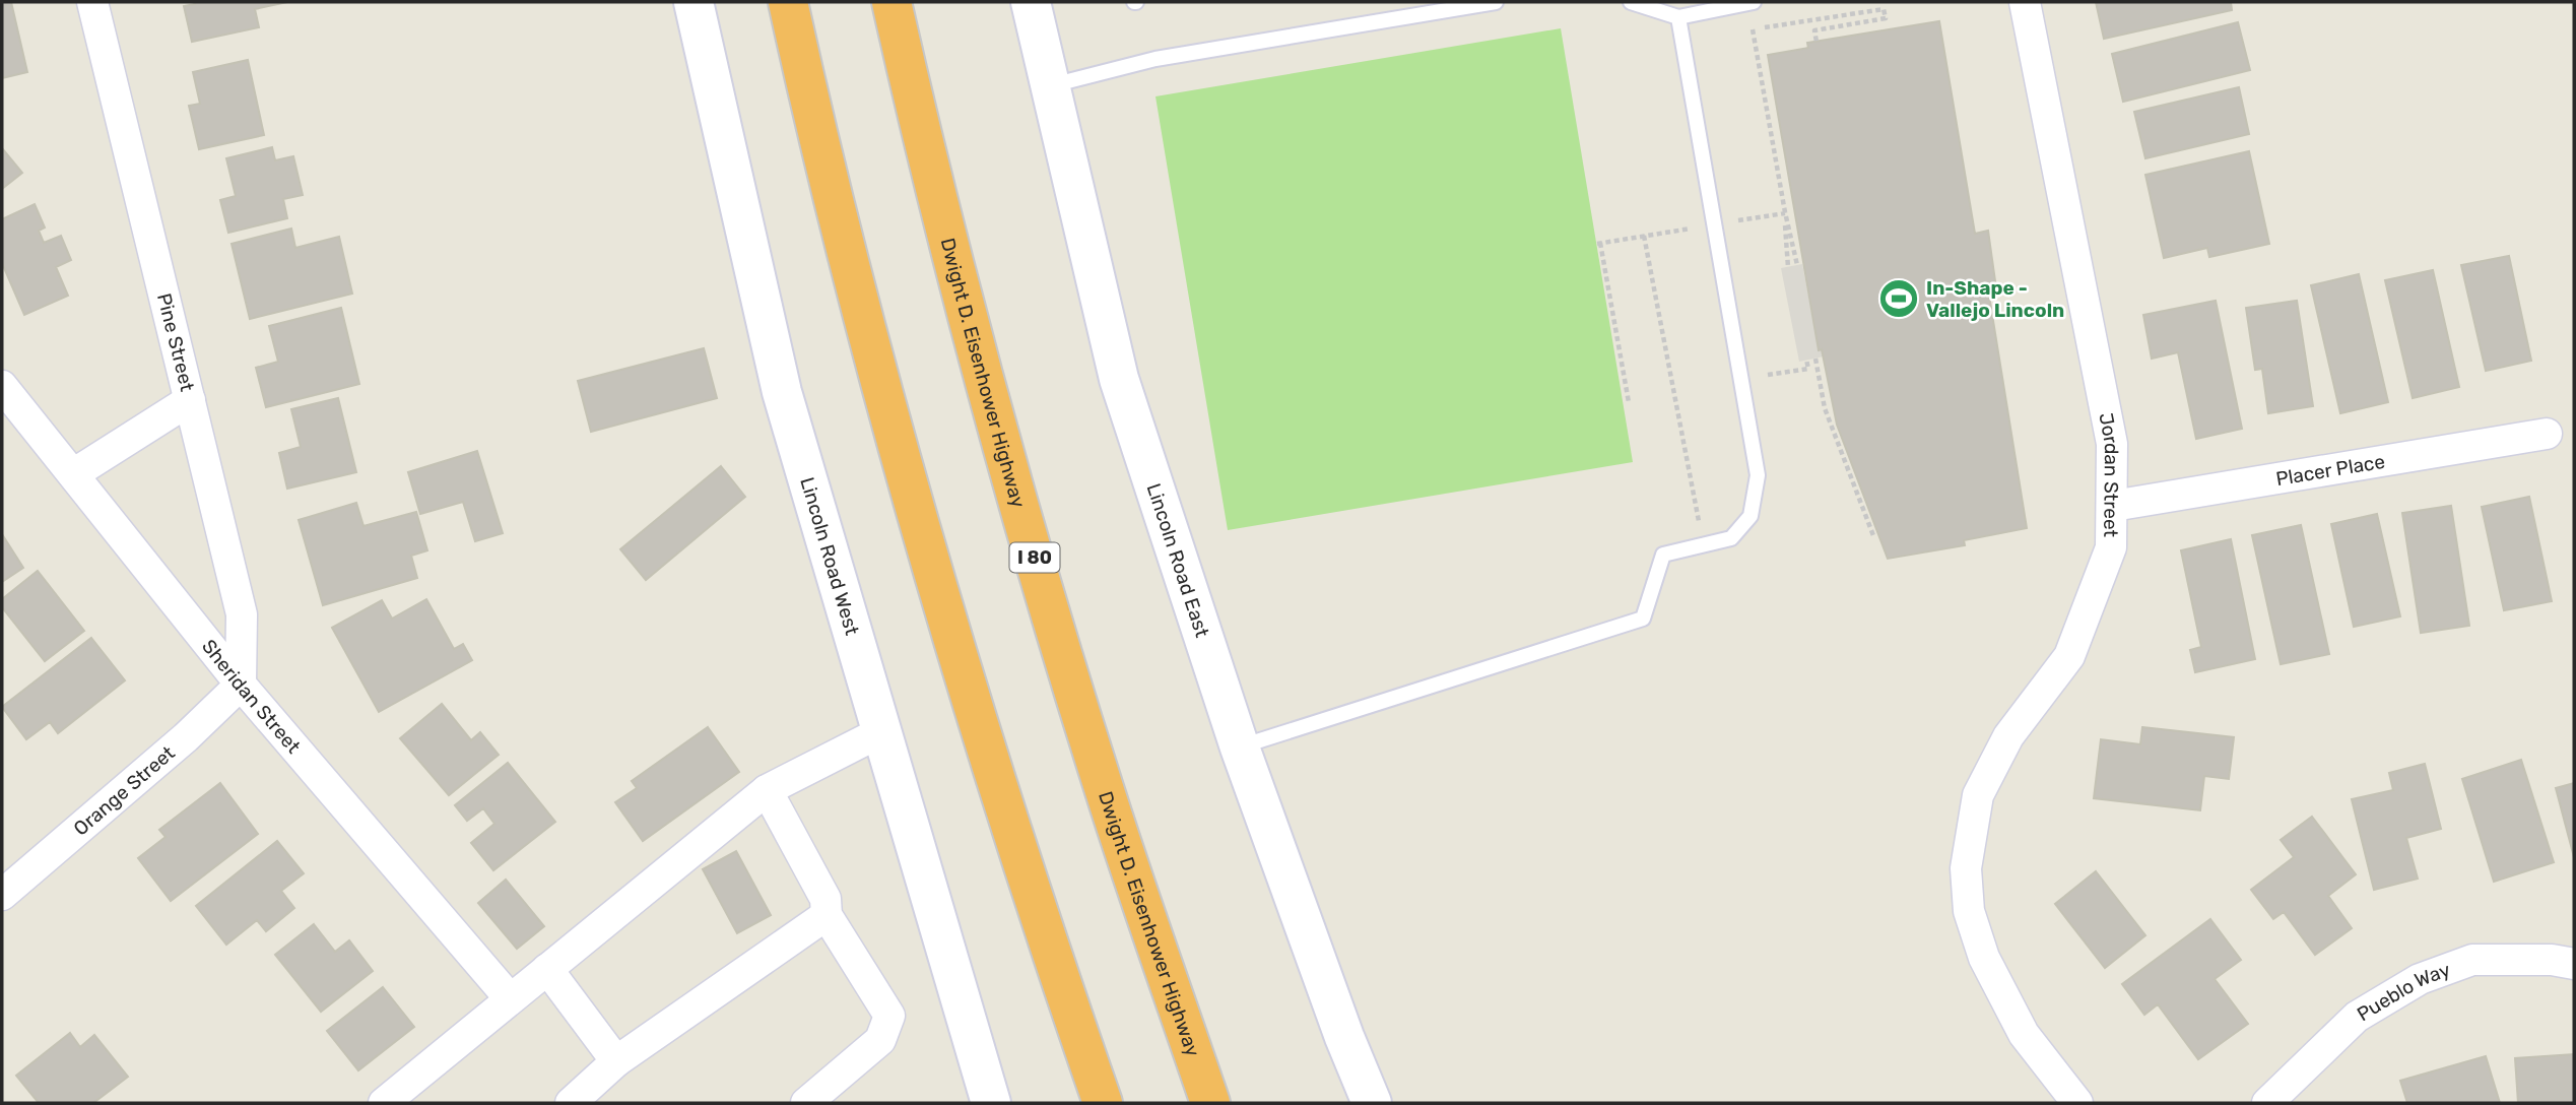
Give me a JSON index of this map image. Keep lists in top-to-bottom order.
{
  "streets": {
    "highway": ["Dwight D. Eisenhower Highway", "I 80"],
    "street": [
      "Pine Street",
      "Placer Place",
      "Jordan Street",
      "Lincoln Road West",
      "Lincoln Road East",
      "Sheridan Street",
      "Orange Street",
      "Pueblo Way"
    ]
  },
  "crossings": [
    ["Pine Street", "Sheridan Street"],
    ["Pine Street", "Orange Street"],
    ["Placer Place", "Jordan Street"],
    ["Sheridan Street", "Orange Street"]
  ],
  "places": {
    "sports": ["In-Shape - Vallejo Lincoln"]
  }
}
